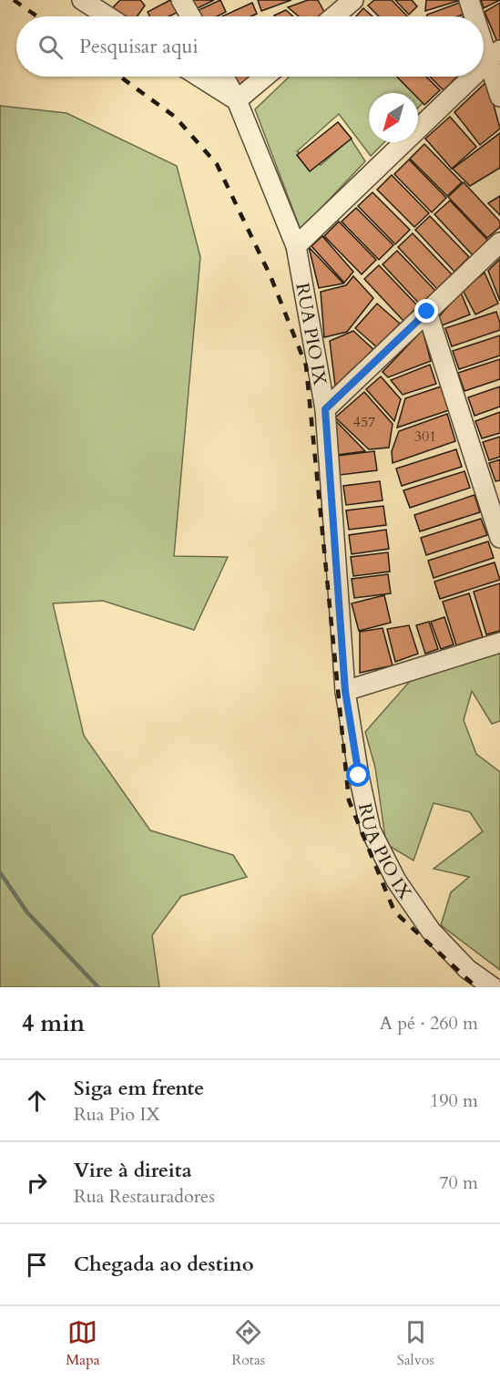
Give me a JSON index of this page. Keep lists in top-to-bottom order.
{
  "streets": {
    "street": ["RUA PIO IX"]
  },
  "house_numbers": ["457", "301"],
  "north": "bottom left",
  "page": {
    "search": "Pesquisar aqui",
    "heading": ["4 min", "A pé · 260 m"],
    "list": [
      ["Siga em frente", "Rua Pio IX", "190 m"],
      ["Vire à direita", "Rua Restauradores", "70 m"],
      "Chegada ao destino"
    ],
    "nav": ["Mapa", "Rotas", "Salvos"]
  }
}
